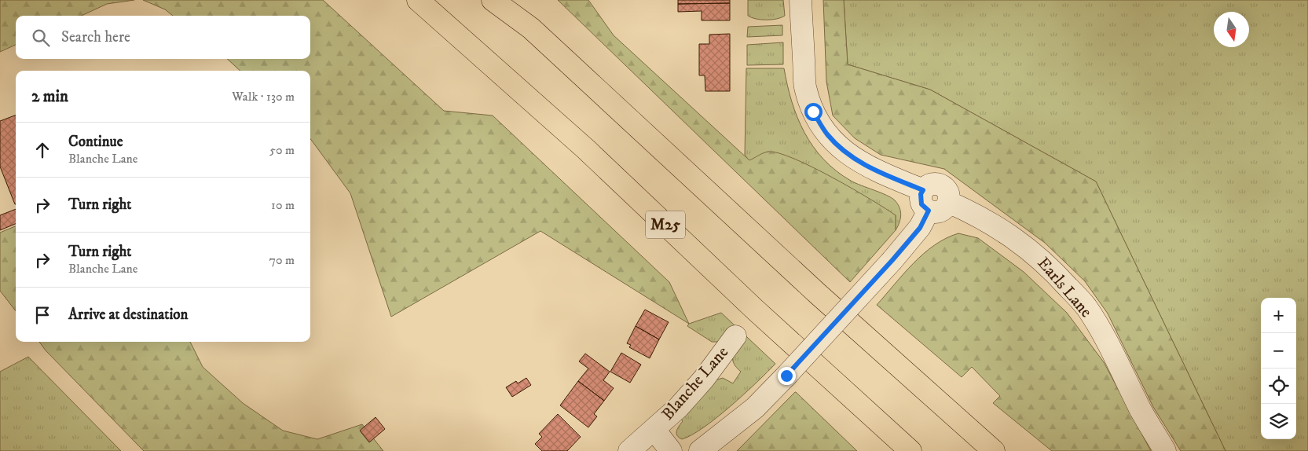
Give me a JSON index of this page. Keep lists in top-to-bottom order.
{
  "streets": {
    "highway": ["M25"],
    "street": ["Earls Lane", "Blanche Lane"]
  },
  "north": "bottom",
  "page": {
    "search": "Search here",
    "heading": ["2 min", "Walk · 130 m"],
    "list": [
      ["Continue", "Blanche Lane", "50 m"],
      ["Turn right", "10 m"],
      ["Turn right", "Blanche Lane", "70 m"],
      "Arrive at destination"
    ],
    "map_buttons": ["+", "−"]
  }
}
